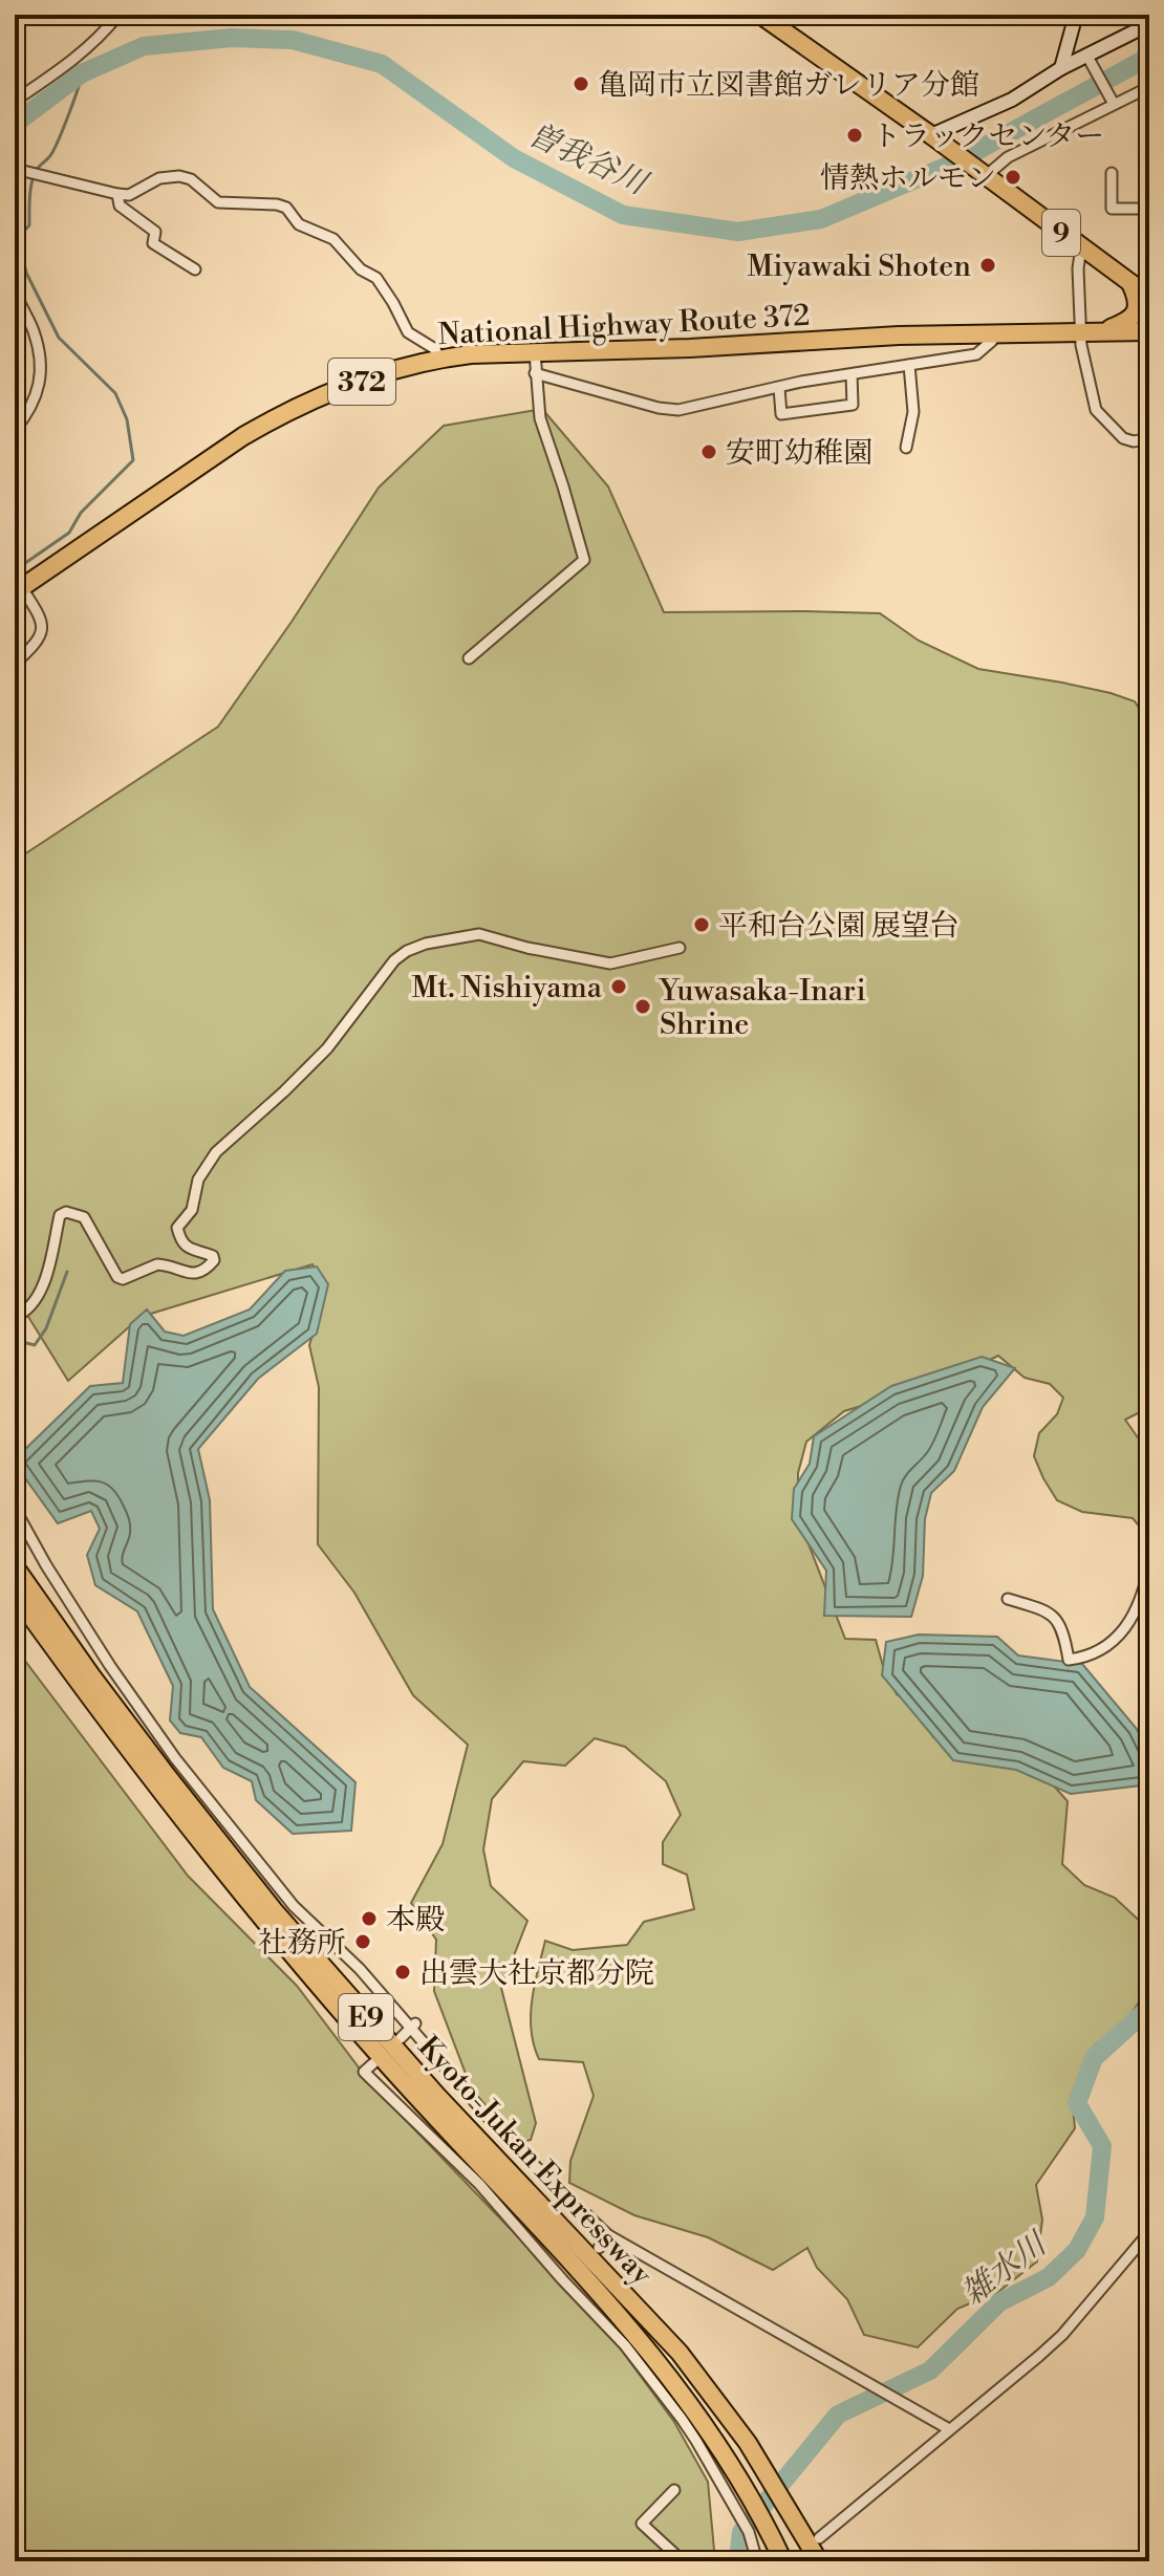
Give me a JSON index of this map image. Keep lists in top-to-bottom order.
{
  "streets": {
    "highway": [
      "9",
      "National Highway Route 372",
      "372",
      "E9",
      "Kyoto-Jukan Expressway"
    ]
  },
  "water": ["曽我谷川", "雑水川"],
  "places": [
    "亀岡市立図書館ガレリア分館",
    "トラックセンター",
    "情熱ホルモン",
    "Miyawaki Shoten",
    "安町幼稚園",
    "平和台公園 展望台",
    "Mt. Nishiyama",
    "Yuwasaka-Inari Shrine",
    "本殿",
    "社務所",
    "出雲大社京都分院"
  ]
}
